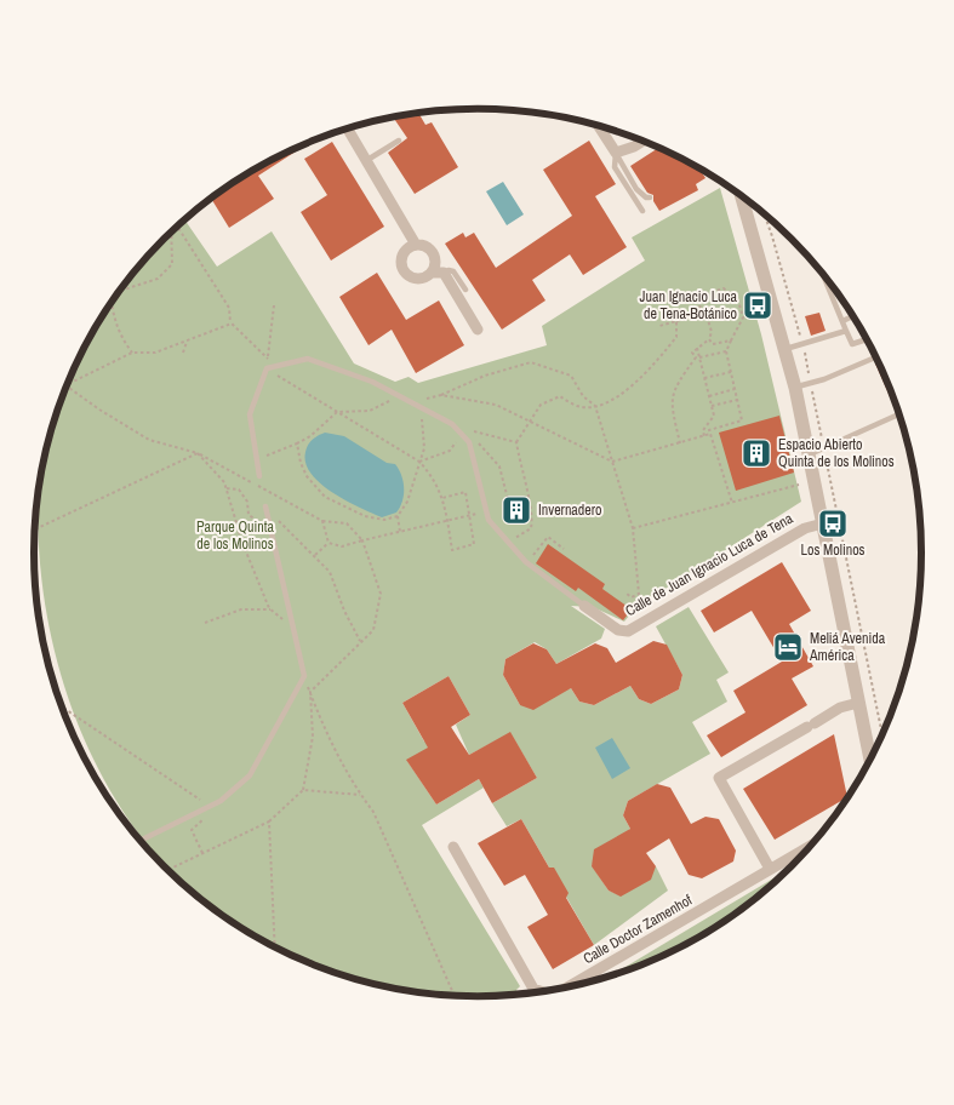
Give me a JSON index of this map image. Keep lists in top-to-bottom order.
{
  "streets": {
    "street": ["Calle de Juan Ignacio Luca de Tena", "Calle Doctor Zamenhof"]
  },
  "parks": ["Parque Quinta de los Molinos"],
  "places": {
    "bus stop": ["Juan Ignacio Luca de Tena-Botánico", "Los Molinos"],
    "building": ["Espacio Abierto Quinta de los Molinos", "Invernadero"],
    "hotel": ["Meliá Avenida América"]
  }
}
